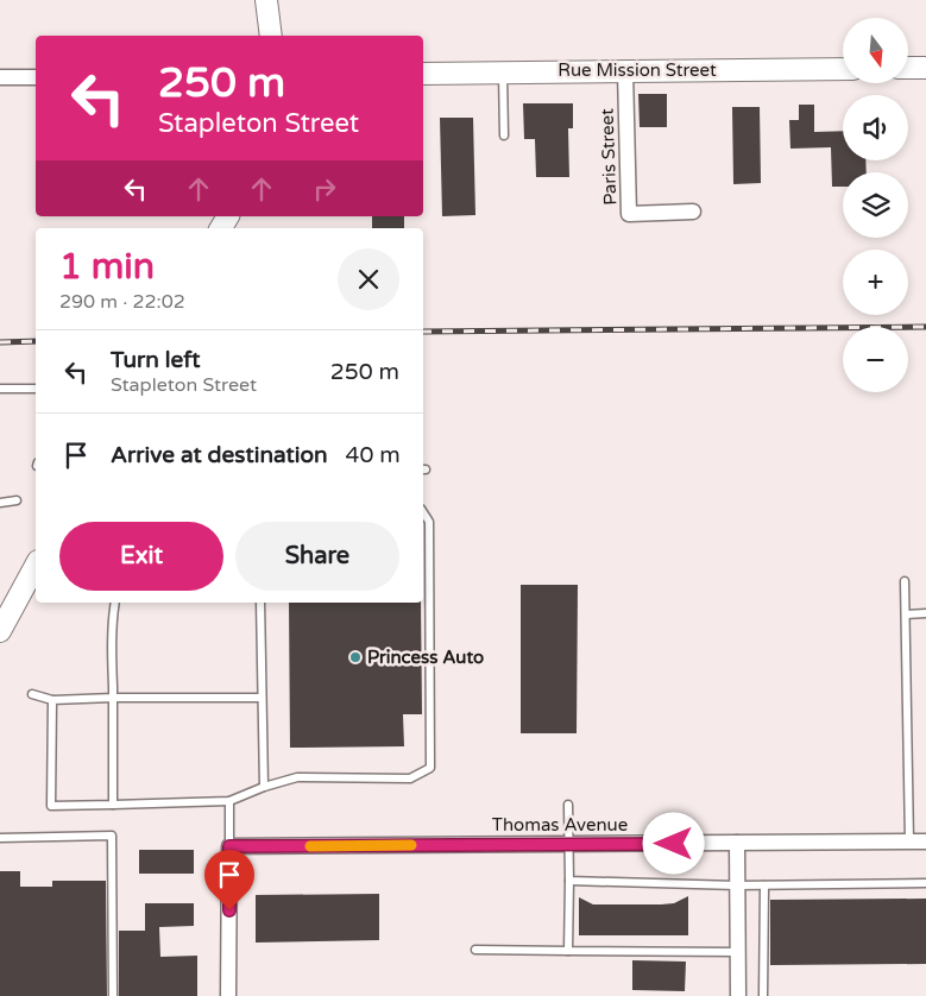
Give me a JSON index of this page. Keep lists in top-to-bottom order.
{
  "streets": {
    "street": ["Rue Mission Street", "Paris Street", "Thomas Avenue"]
  },
  "crossings": [
    ["Rue Mission Street", "Paris Street"]
  ],
  "places": ["Princess Auto"],
  "north": "bottom",
  "page": {
    "map_buttons": ["+", "−"],
    "turn": ["250 m", "Stapleton Street"],
    "heading": ["1 min", "290 m · 22:02"],
    "list": [
      {
        "name": "Turn left",
        "note": "Stapleton Street",
        "value": "250 m"
      },
      {
        "name": "Arrive at destination",
        "value": "40 m"
      }
    ],
    "buttons": ["Exit", "Share"]
  }
}
